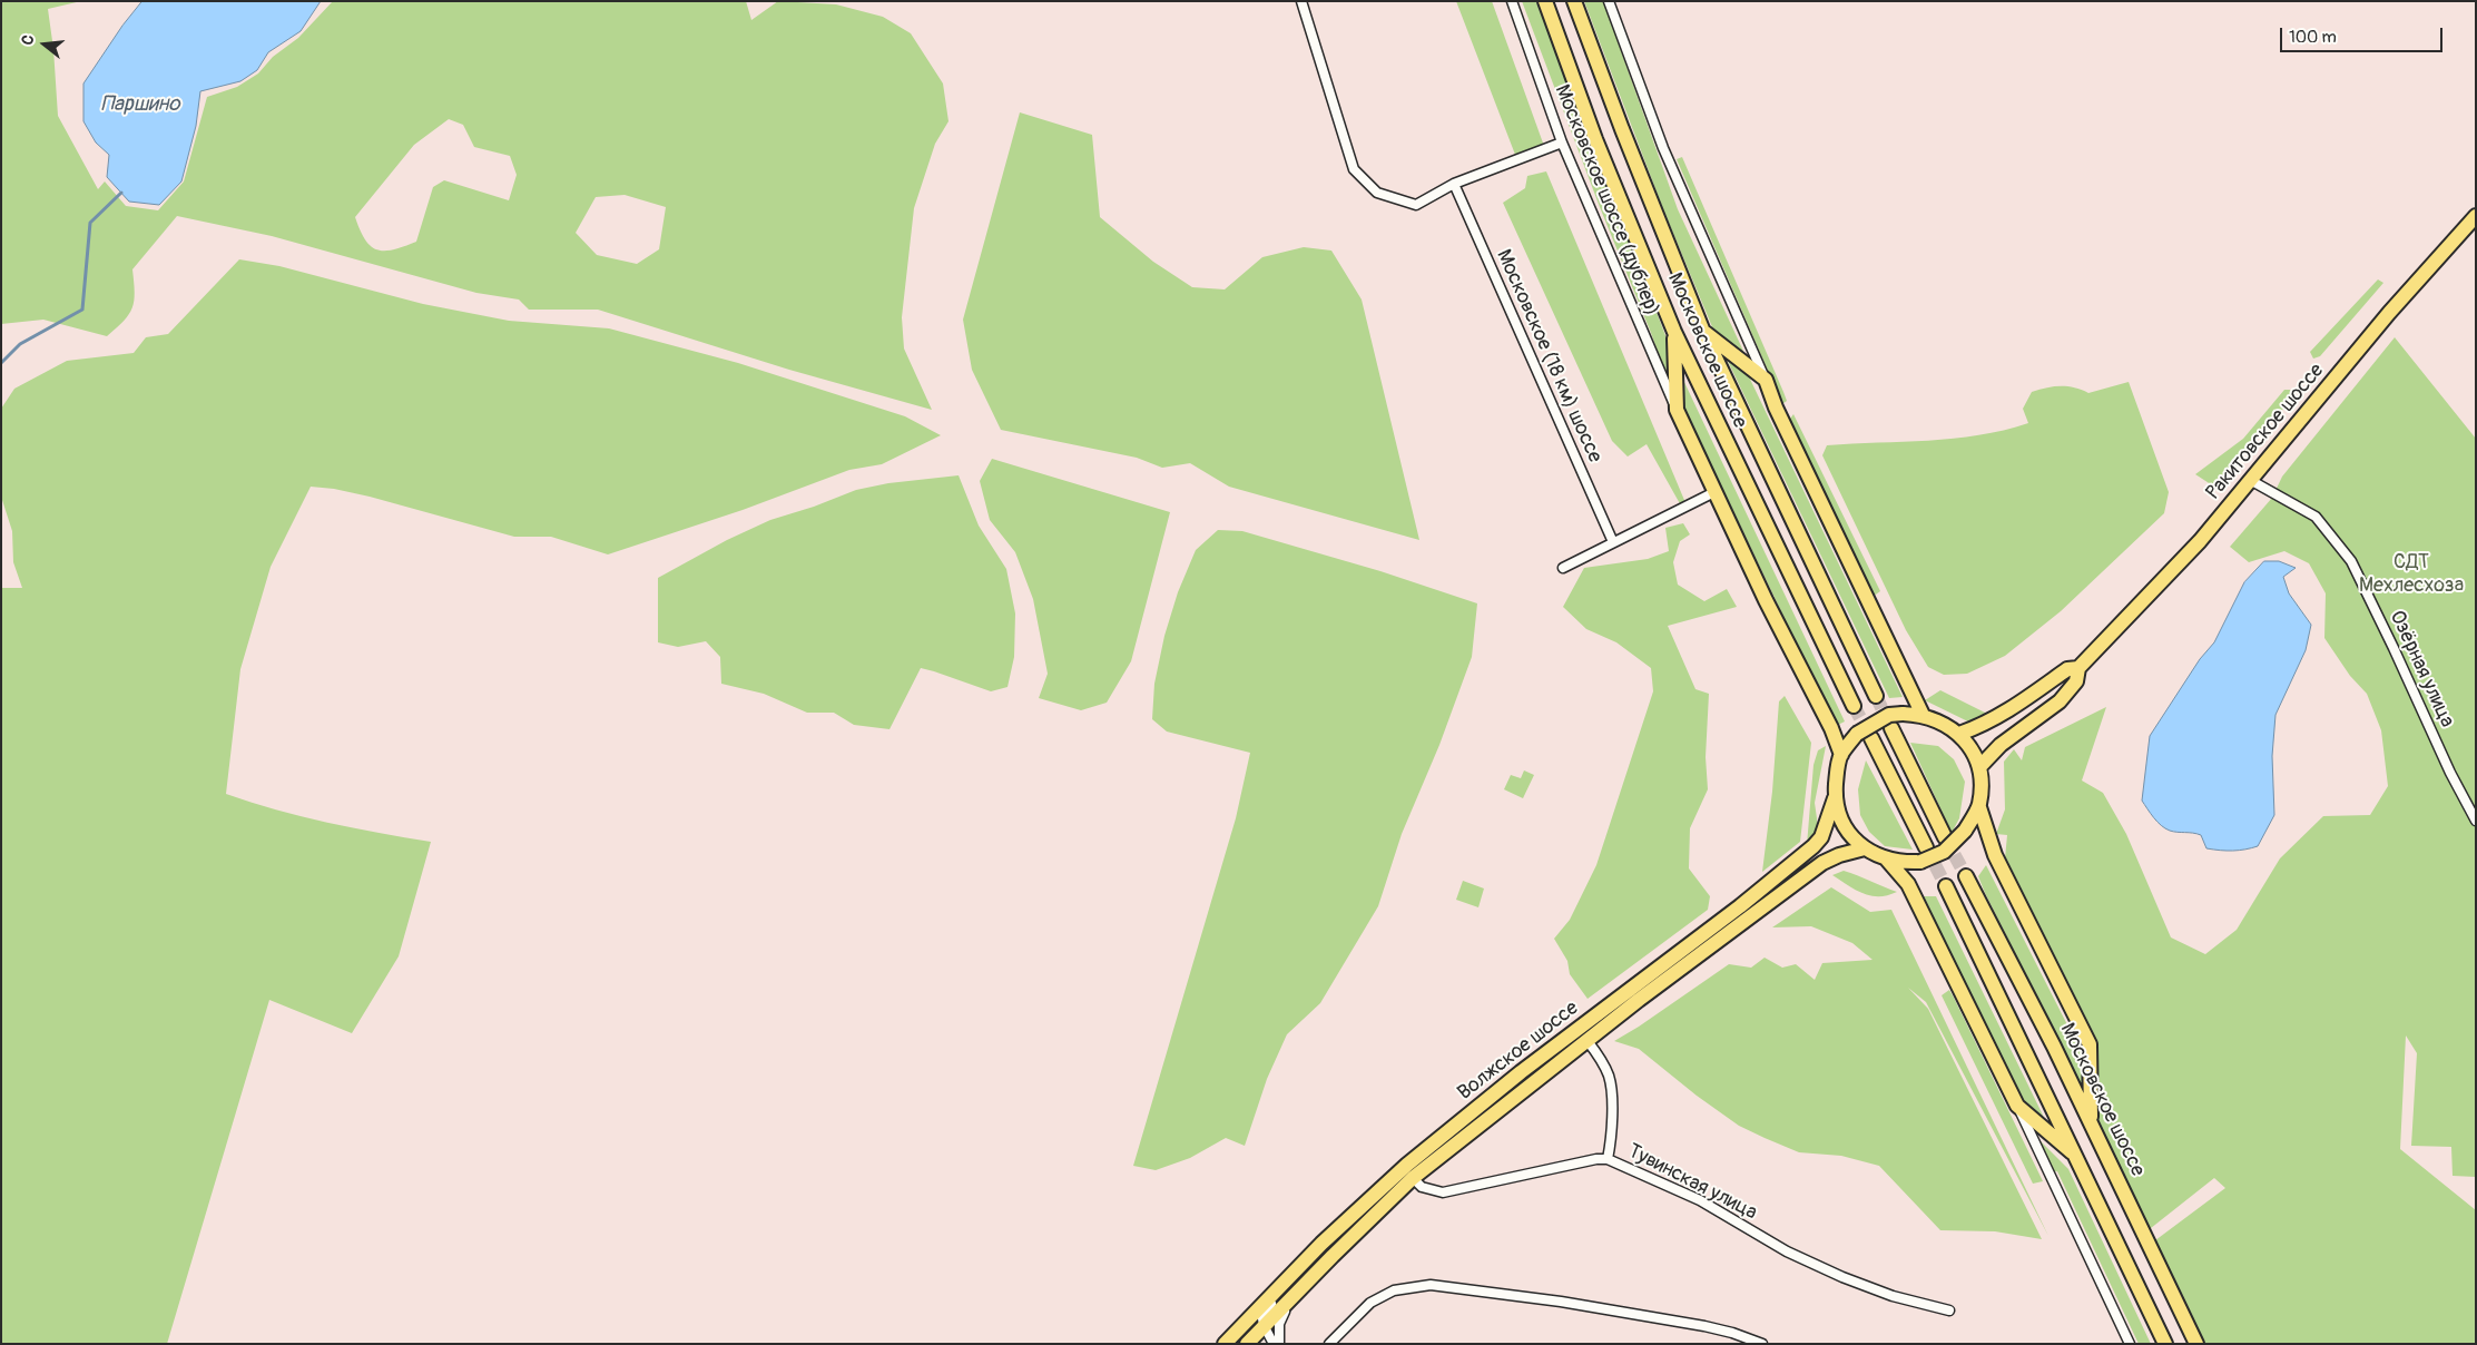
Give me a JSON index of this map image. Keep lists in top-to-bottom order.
{
  "streets": {
    "main road": ["Московское шоссе", "Ракитовское шоссе", "Волжское шоссе"],
    "street": [
      "Московское шоссе (дублер)",
      "Московское (18 км) шоссе",
      "Озёрная улица",
      "Тувинская улица"
    ]
  },
  "crossings": [
    ["Ракитовское шоссе", "Озёрная улица"],
    ["Ракитовское шоссе", "Волжское шоссе"],
    ["Волжское шоссе", "Тувинская улица"]
  ],
  "water": ["Паршино"],
  "parks": ["СДТ Мехлесхоза"],
  "scale_bar": "100 m",
  "north": "left"
}
